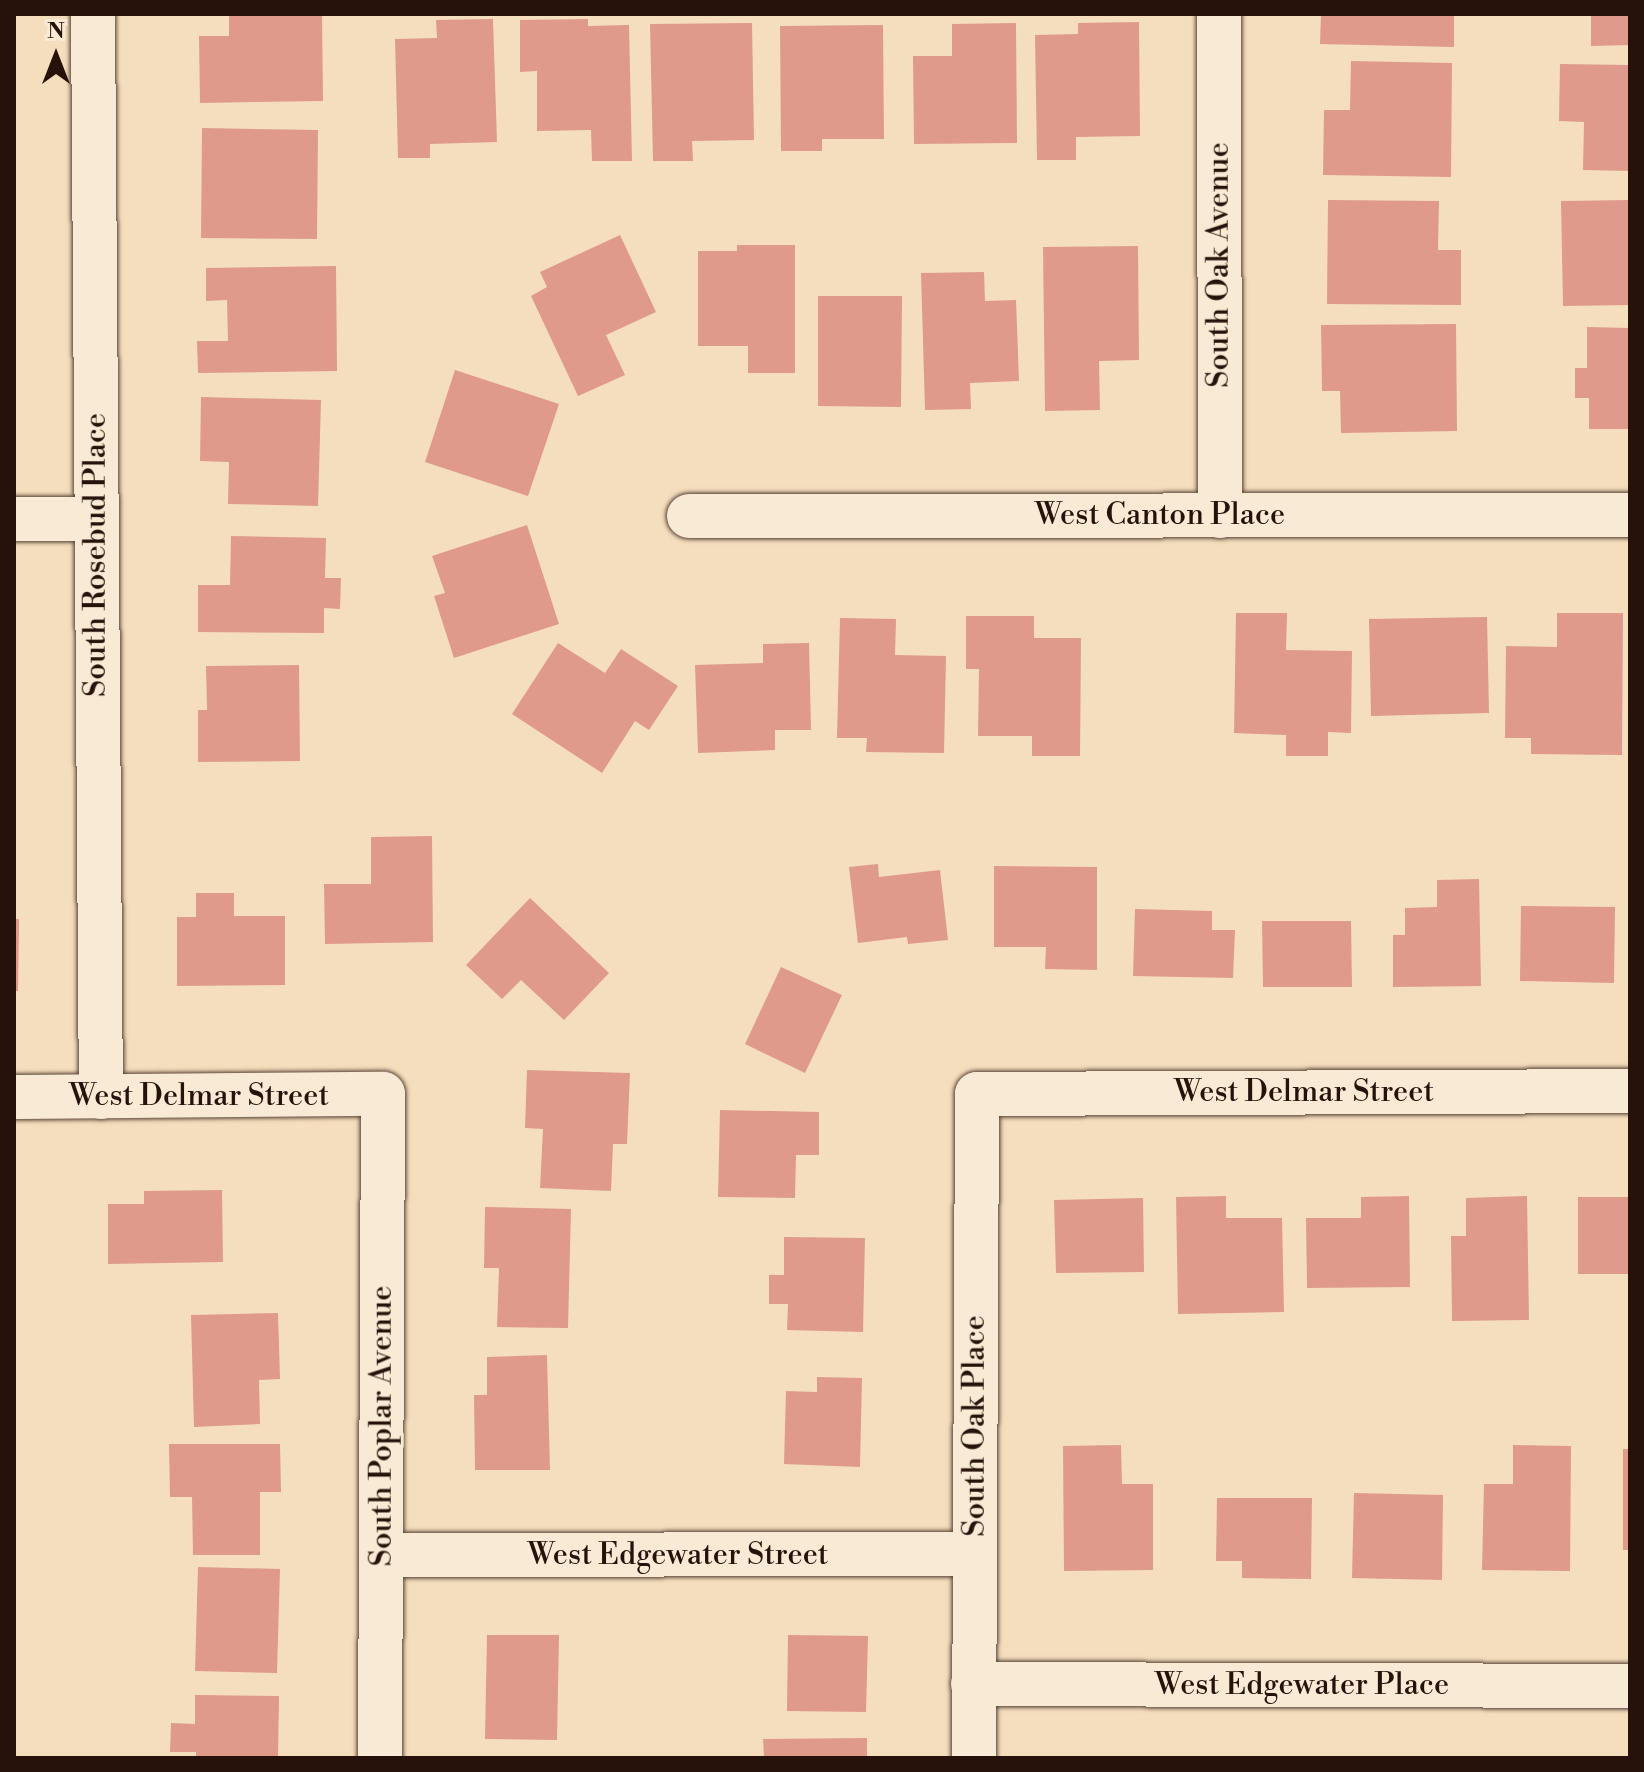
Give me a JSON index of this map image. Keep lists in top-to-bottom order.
{
  "streets": {
    "street": [
      "South Oak Avenue",
      "West Canton Place",
      "South Rosebud Place",
      "West Delmar Street",
      "South Poplar Avenue",
      "South Oak Place",
      "West Edgewater Street",
      "West Edgewater Place"
    ]
  },
  "crossings": [
    ["South Oak Avenue", "West Canton Place"],
    ["South Rosebud Place", "West Delmar Street"],
    ["West Delmar Street", "South Poplar Avenue"],
    ["West Delmar Street", "South Oak Place"],
    ["South Poplar Avenue", "West Edgewater Street"],
    ["South Oak Place", "West Edgewater Street"],
    ["South Oak Place", "West Edgewater Place"]
  ],
  "north": "top"
}
